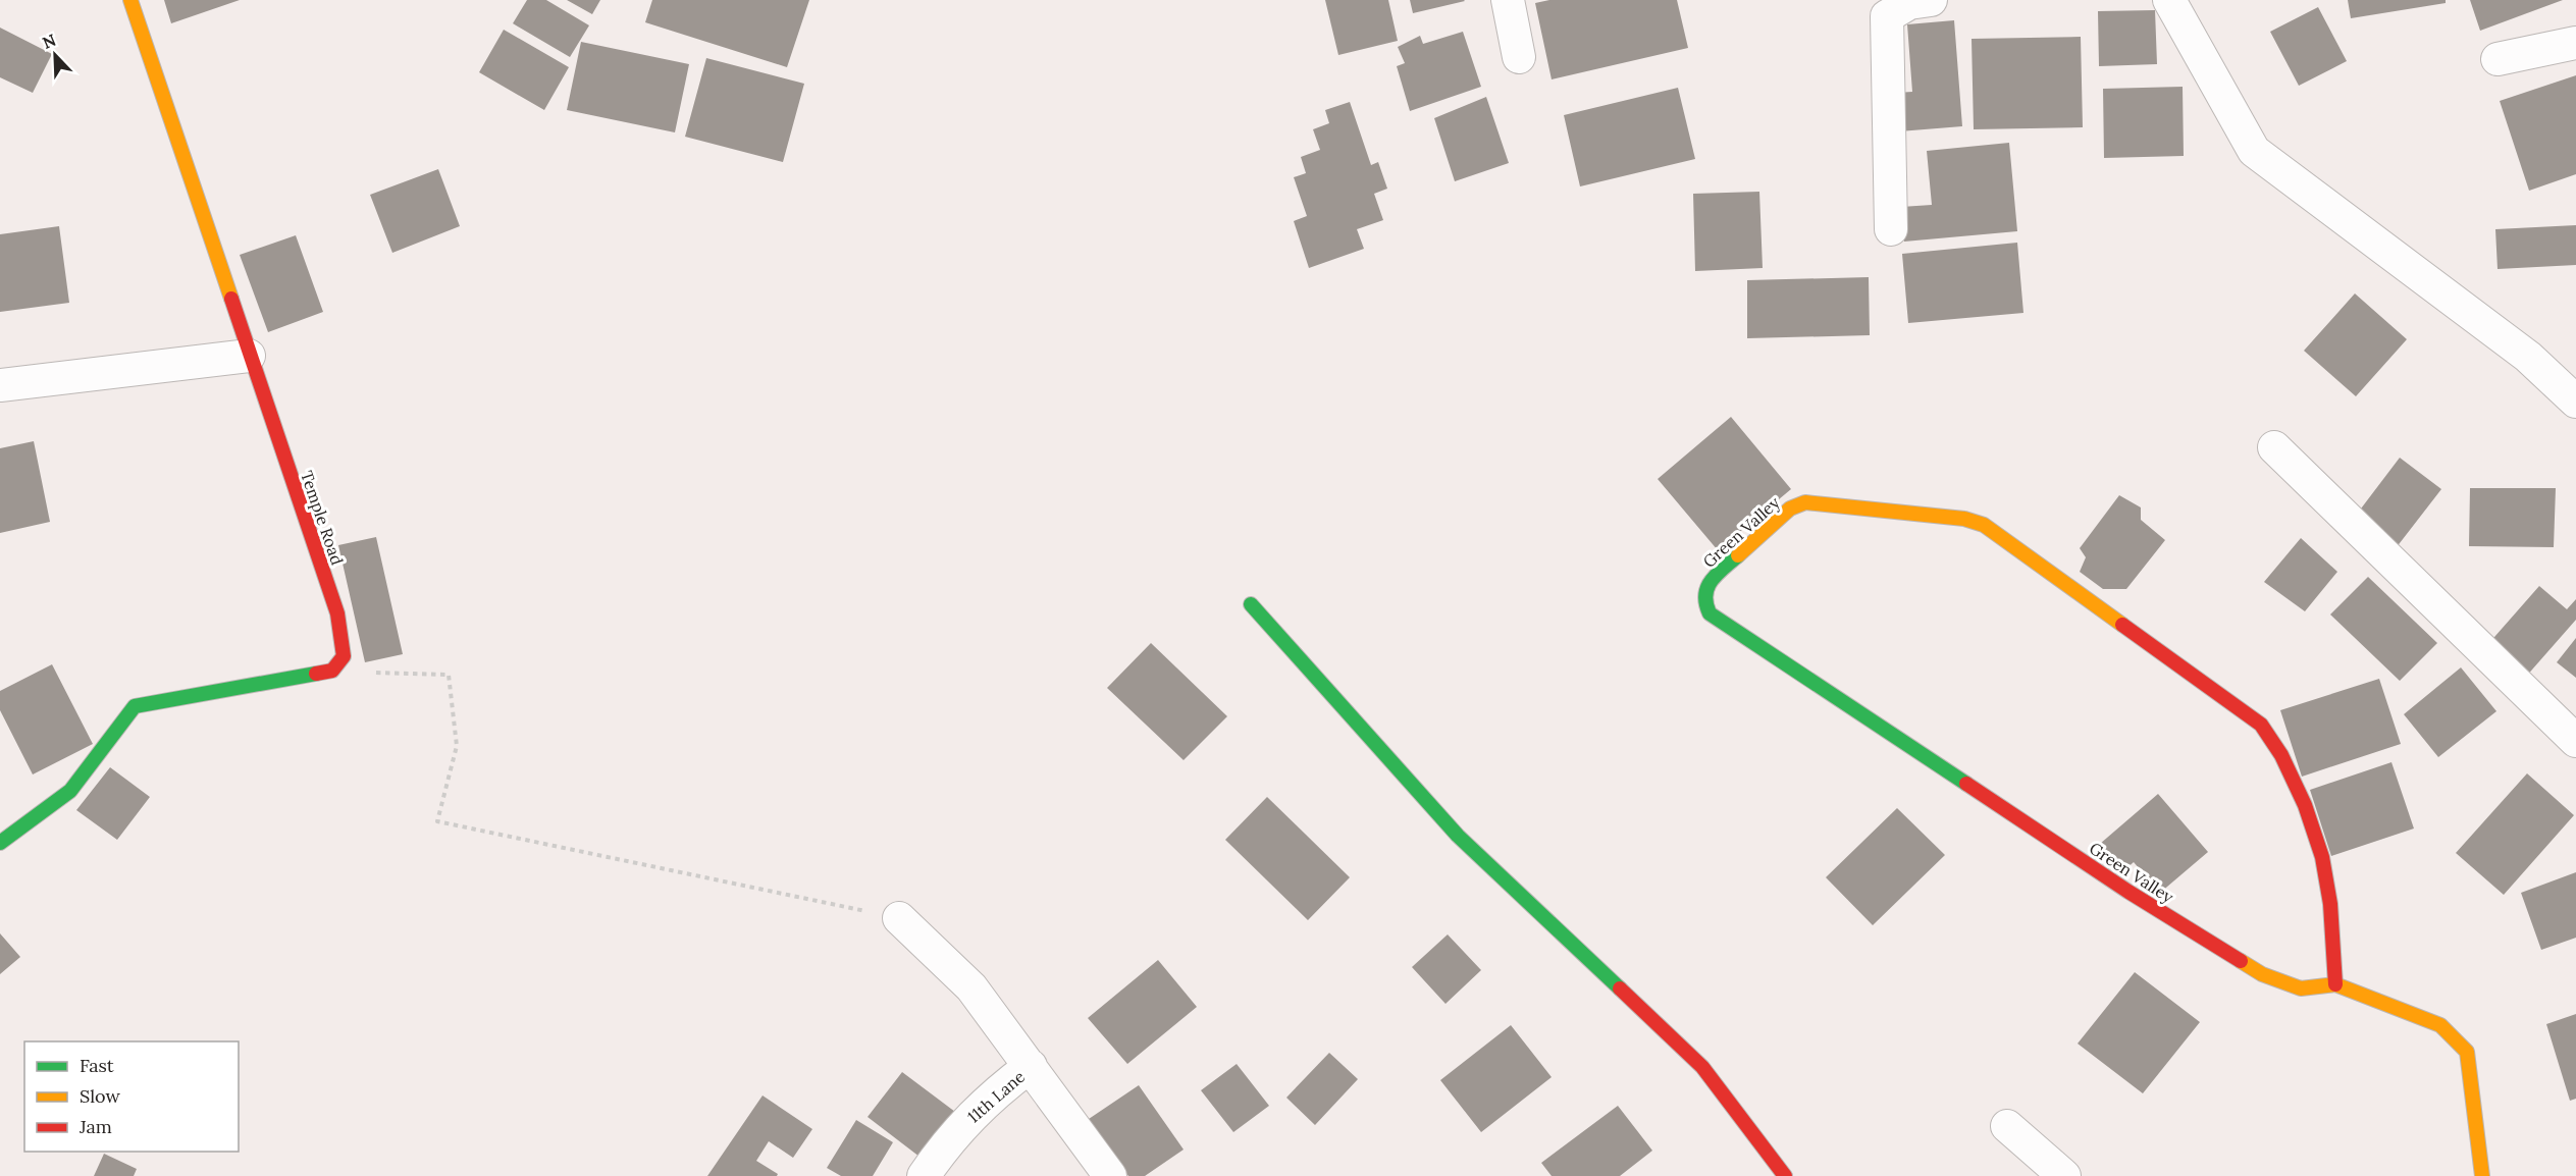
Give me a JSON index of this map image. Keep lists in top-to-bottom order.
{
  "streets": {
    "street": ["Temple Road", "Green Valley", "11th Lane"]
  },
  "legend": ["Fast", "Slow", "Jam"],
  "north": "top left"
}
